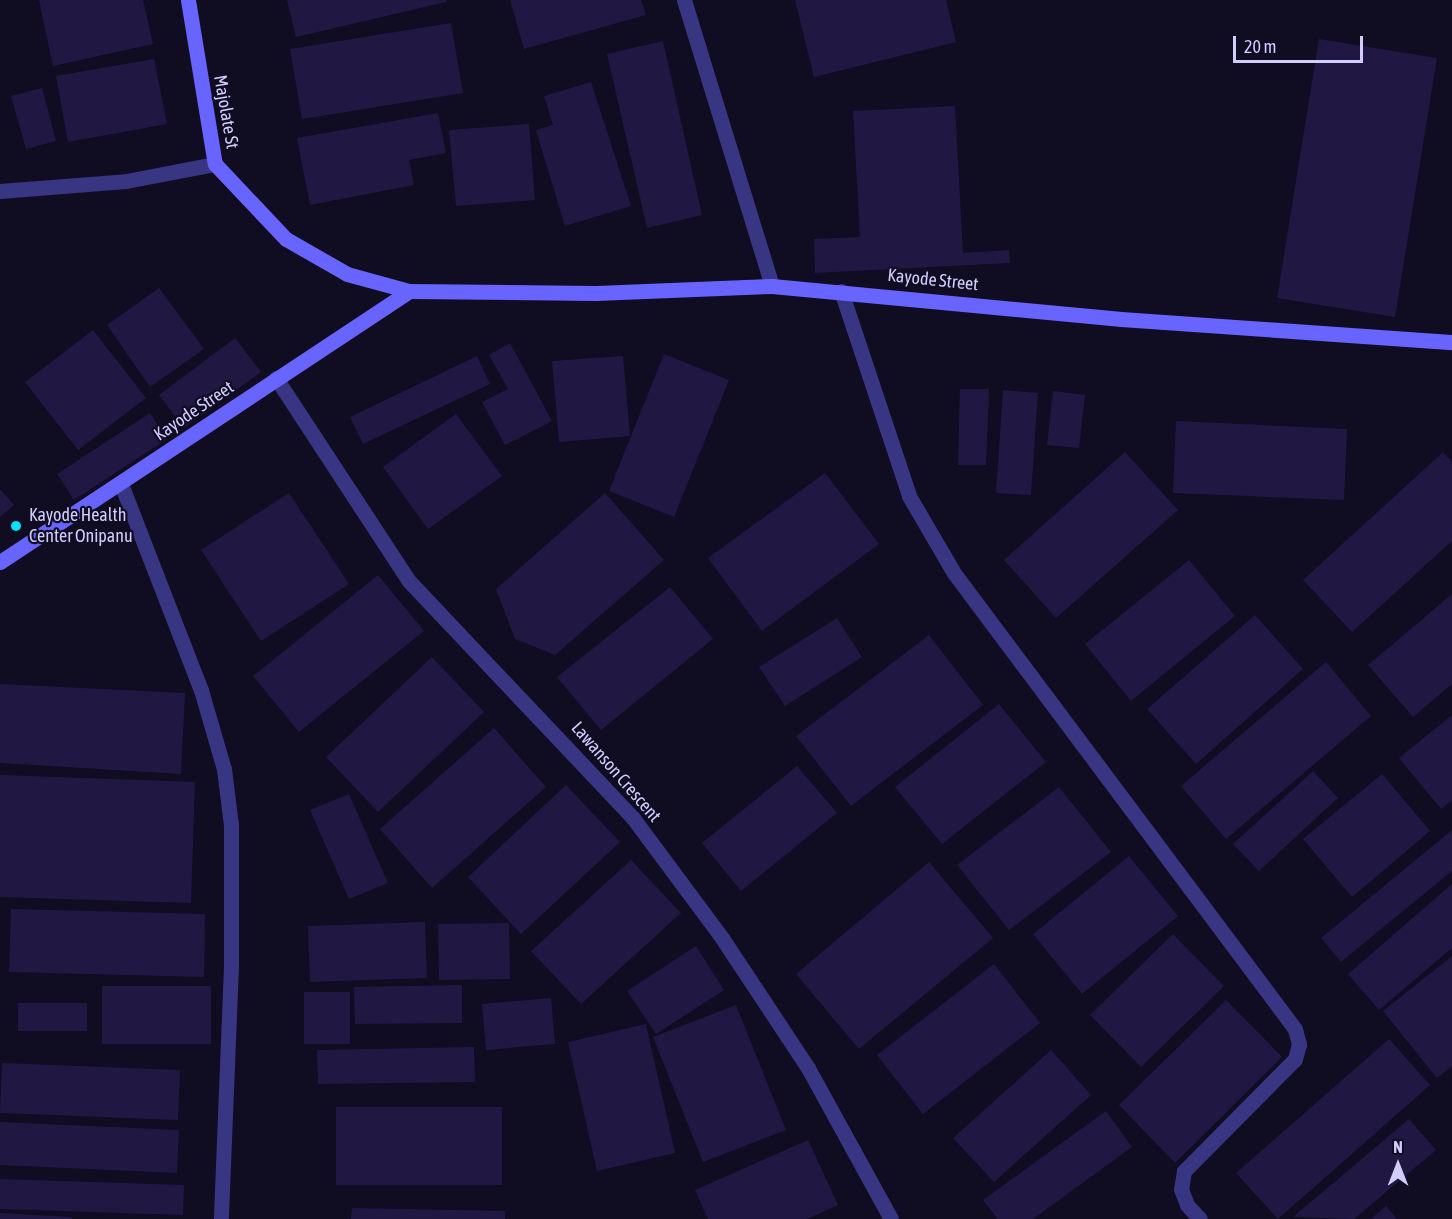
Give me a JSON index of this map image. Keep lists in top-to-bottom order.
{
  "streets": {
    "main road": ["Majolate St", "Kayode Street"],
    "street": ["Lawanson Crescent"]
  },
  "crossings": [
    ["Majolate St", "Kayode Street"],
    ["Kayode Street", "Lawanson Crescent"]
  ],
  "places": ["Kayode Health Center Onipanu"],
  "scale_bar": "20 m",
  "north": "top"
}
